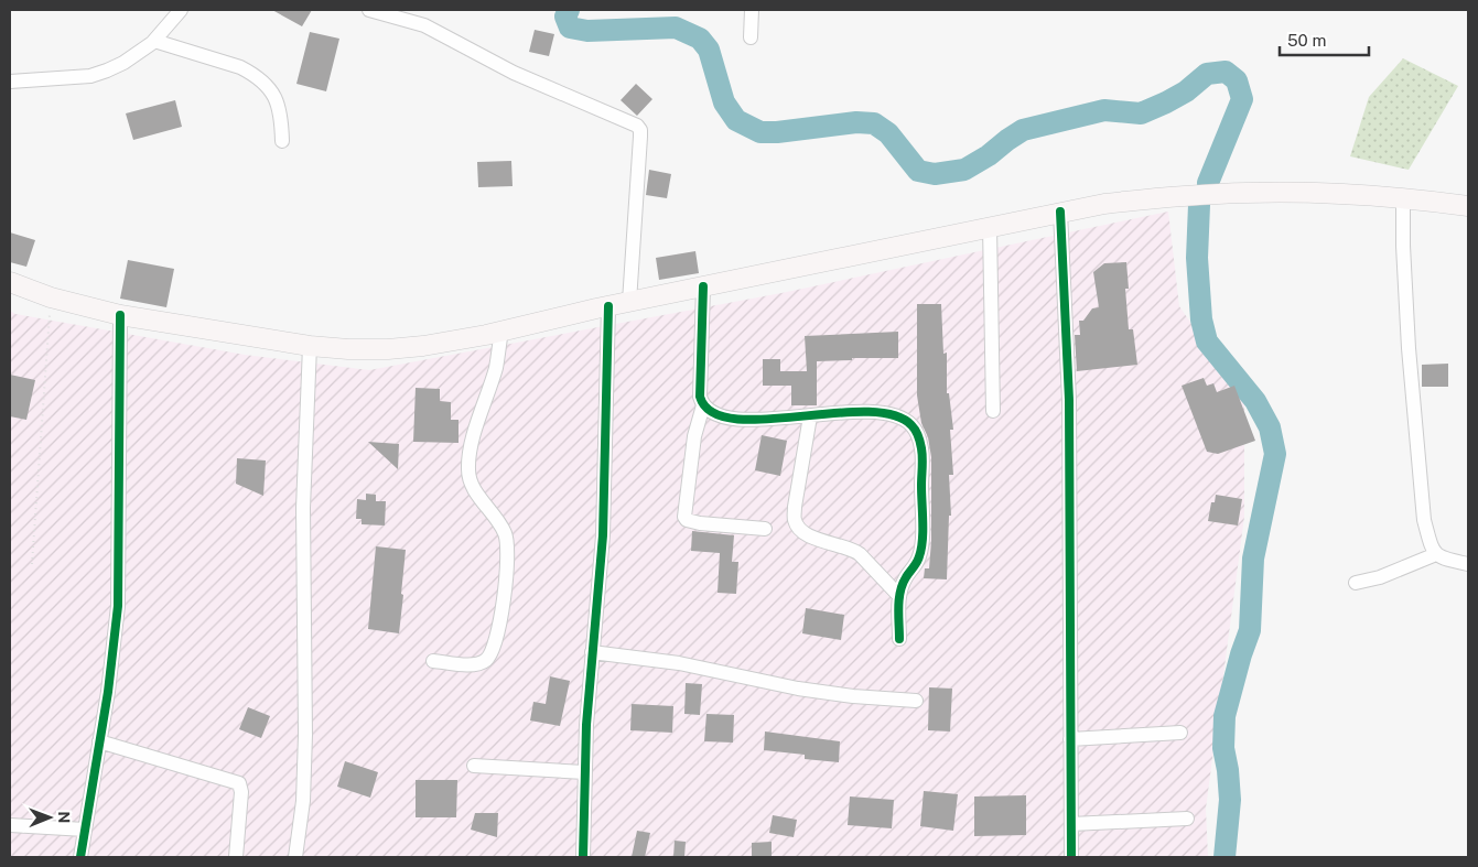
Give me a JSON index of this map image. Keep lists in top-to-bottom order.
{
  "scale_bar": "50 m",
  "north": "right"
}
